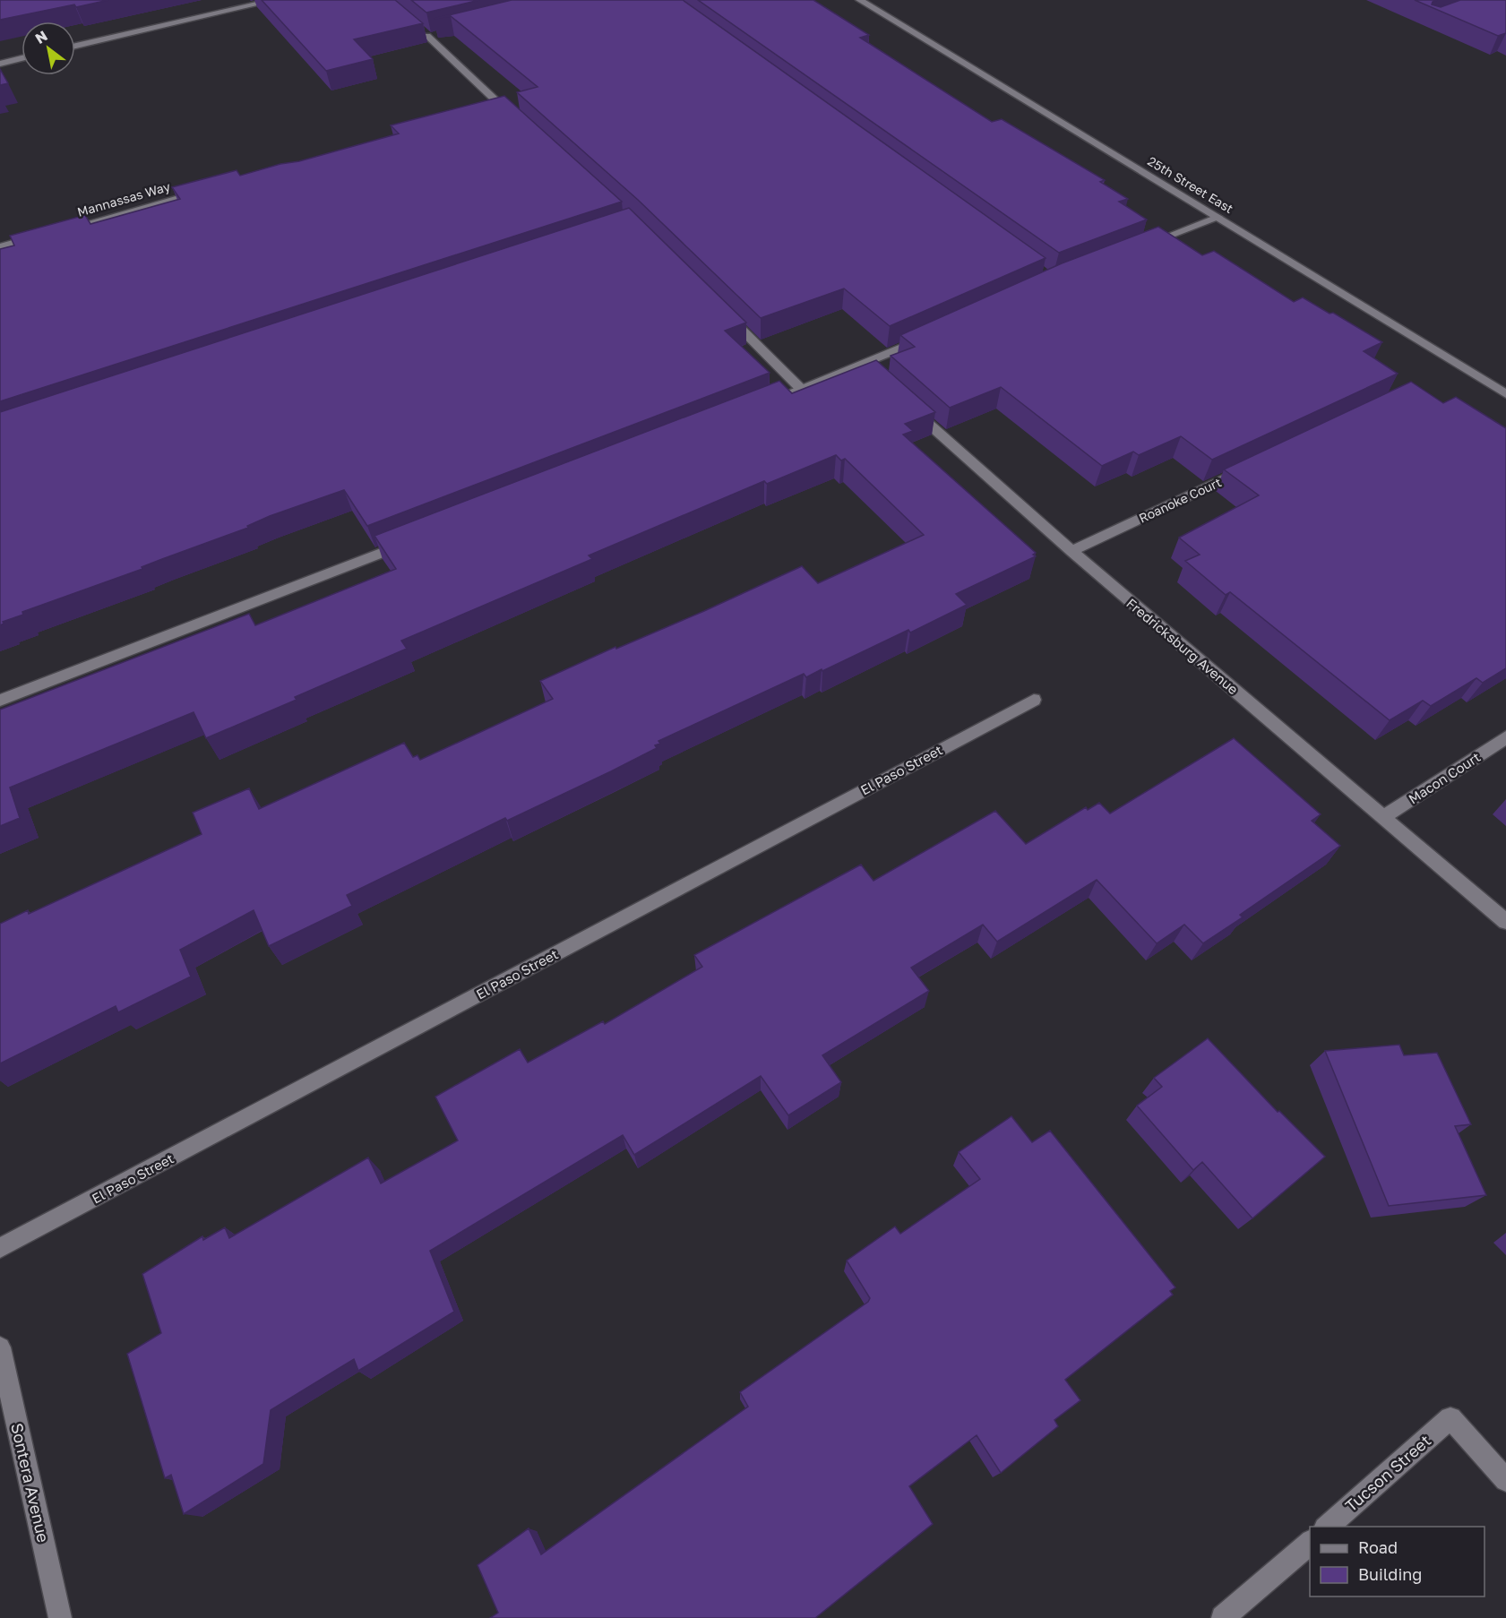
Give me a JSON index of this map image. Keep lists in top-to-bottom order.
{
  "streets": {
    "street": [
      "25th Street East",
      "Mannassas Way",
      "Roanoke Court",
      "Fredricksburg Avenue",
      "El Paso Street",
      "Macon Court",
      "Tucson Street",
      "Sontera Avenue"
    ]
  },
  "crossings": [
    ["Roanoke Court", "Fredricksburg Avenue"],
    ["Fredricksburg Avenue", "Macon Court"]
  ],
  "legend": ["Road", "Building"],
  "north": "top left"
}
